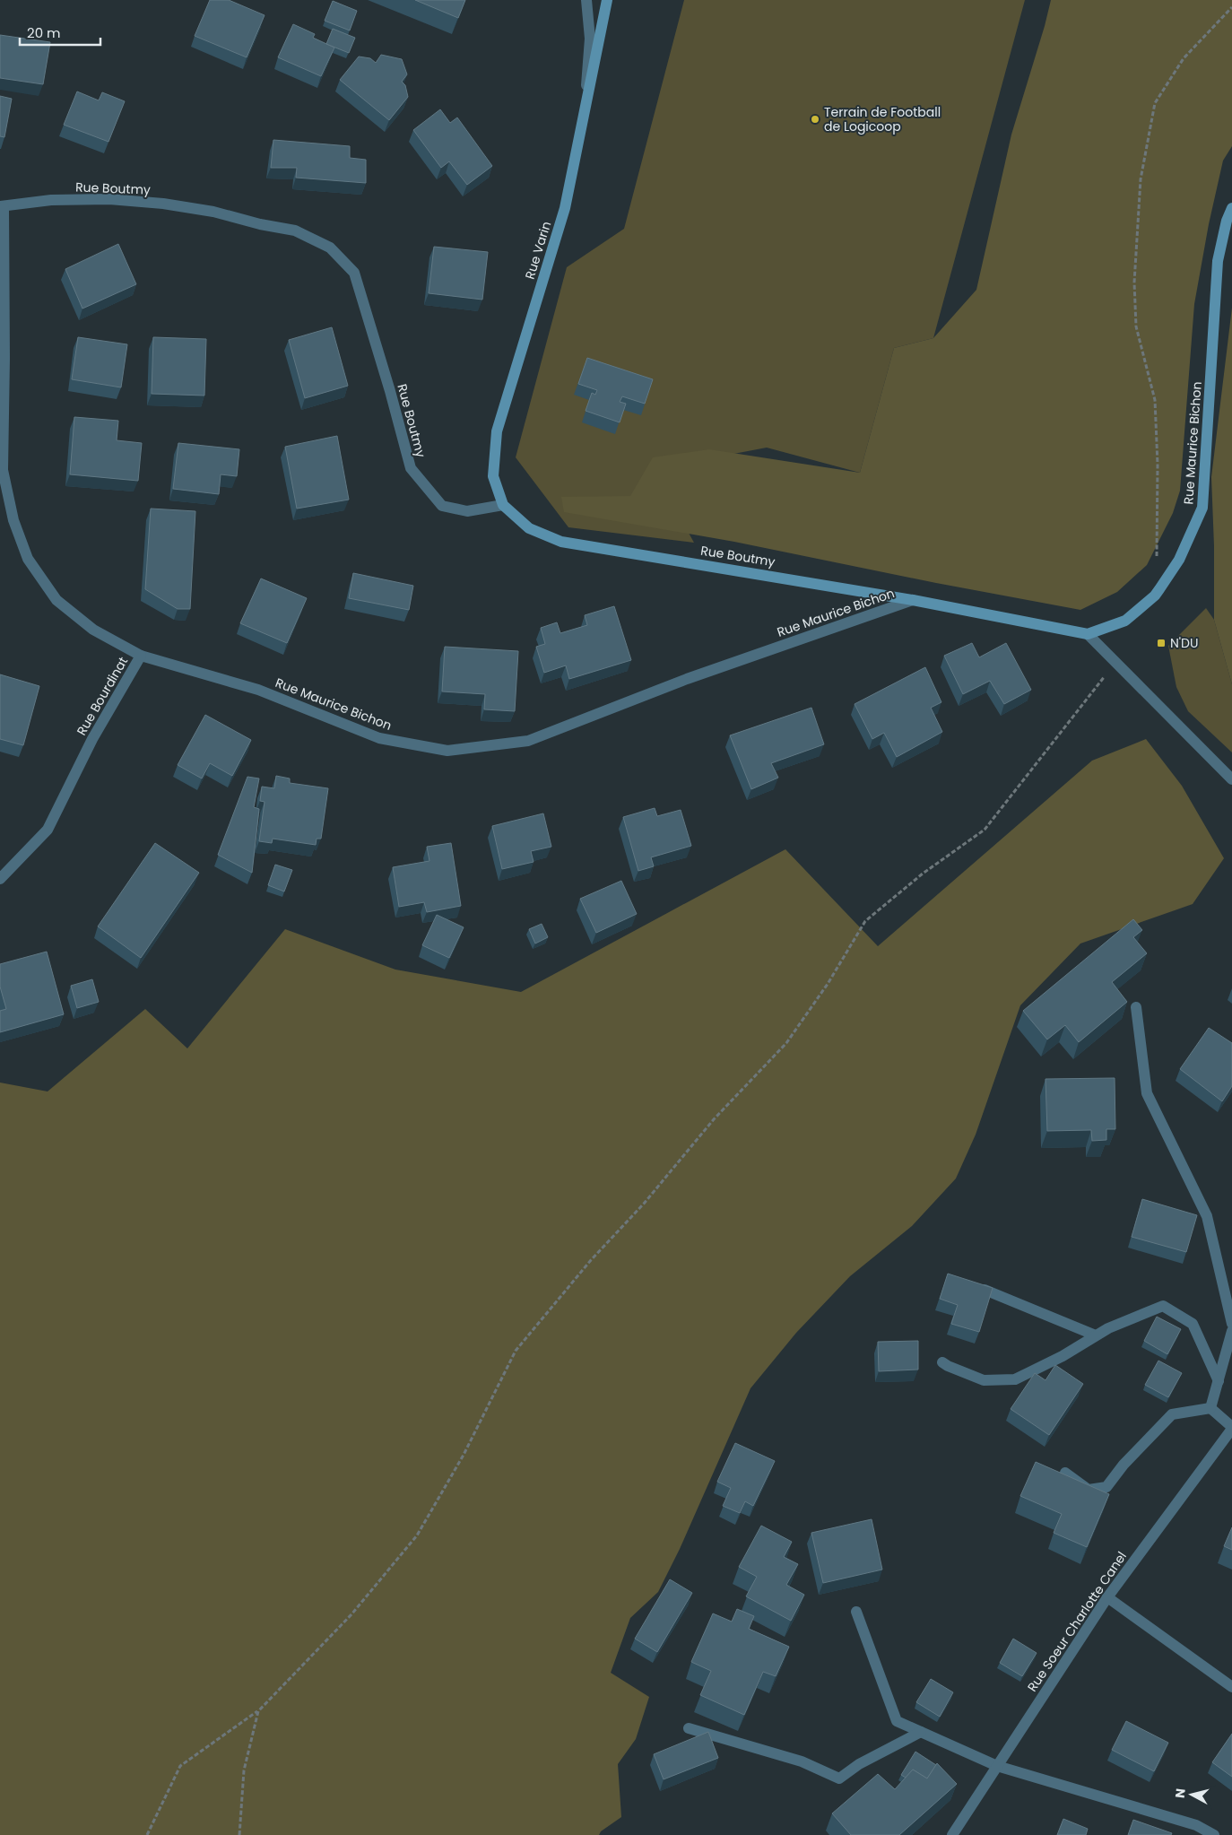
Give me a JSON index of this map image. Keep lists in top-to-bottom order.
{
  "streets": {
    "street": [
      "Rue Boutmy",
      "Rue Varin",
      "Rue Maurice Bichon",
      "Rue Bourdinat",
      "Rue Soeur Charlotte Canel"
    ]
  },
  "crossings": [
    ["Rue Boutmy", "Rue Varin"],
    ["Rue Boutmy", "Rue Maurice Bichon"],
    ["Rue Boutmy", "Rue Bourdinat"],
    ["Rue Maurice Bichon", "Rue Bourdinat"]
  ],
  "places": {
    "other": ["Terrain de Football de Logicoop"],
    "transit": ["N'DU"]
  },
  "scale_bar": "20 m",
  "north": "left"
}
